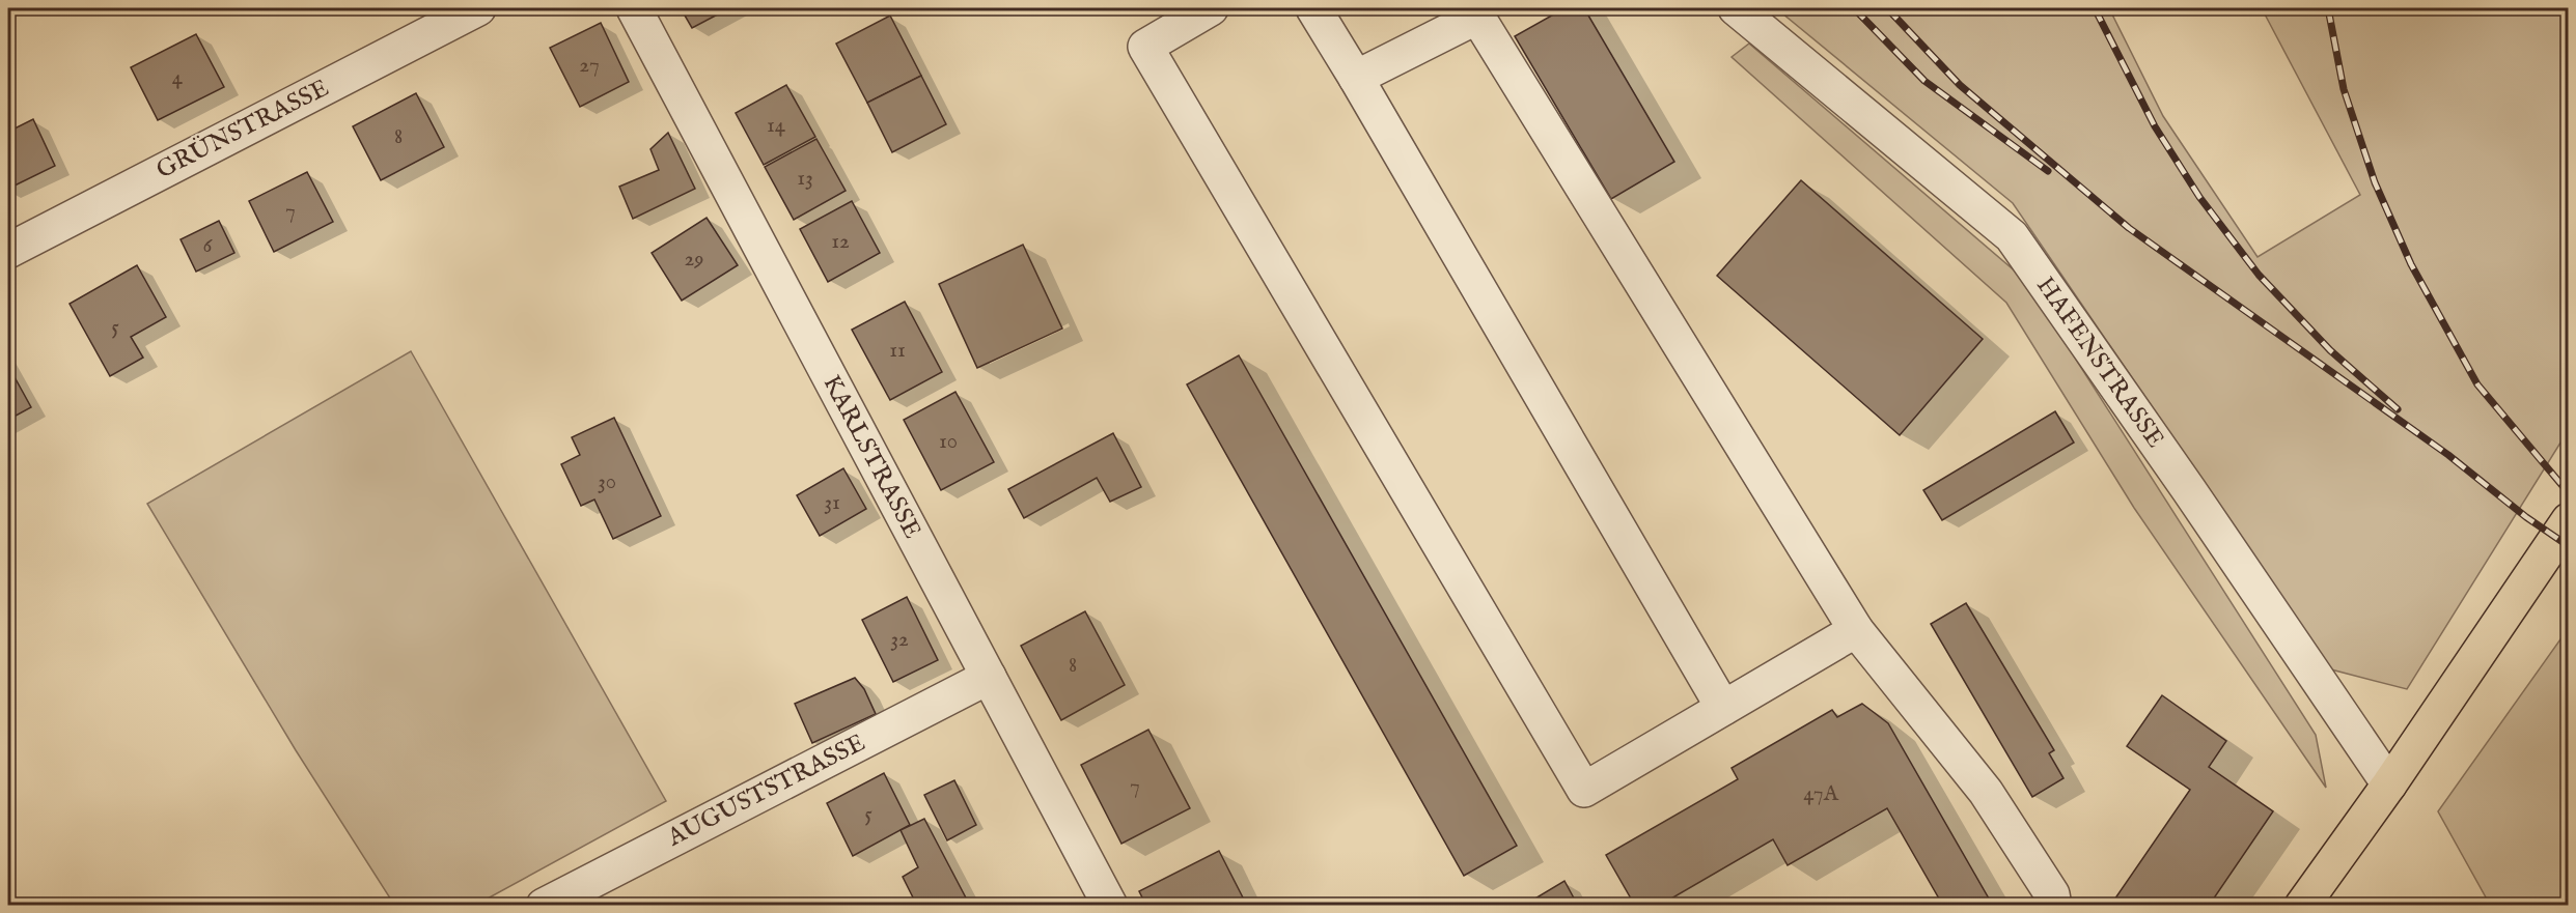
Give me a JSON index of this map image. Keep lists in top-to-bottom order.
{
  "streets": {
    "street": [
      "GRÜNSTRASSE",
      "HAFENSTRASSE",
      "KARLSTRASSE",
      "AUGUSTSTRASSE"
    ]
  },
  "crossings": [
    ["KARLSTRASSE", "AUGUSTSTRASSE"]
  ],
  "house_numbers": [
    "27",
    "4",
    "14",
    "8",
    "13",
    "7",
    "12",
    "6",
    "29",
    "5",
    "11",
    "10",
    "30",
    "31",
    "32",
    "8",
    "7",
    "47A",
    "5"
  ]
}
